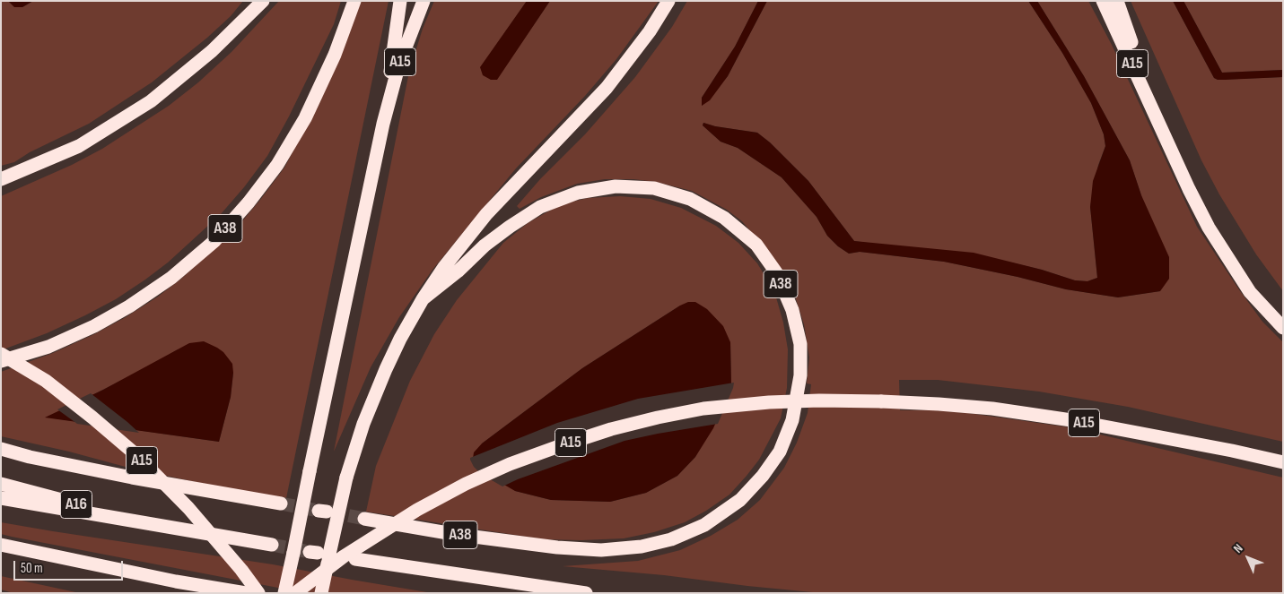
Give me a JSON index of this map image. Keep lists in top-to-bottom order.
{
  "streets": {
    "highway": ["A15", "A38", "A16"]
  },
  "scale_bar": "50 m",
  "north": "top left"
}
